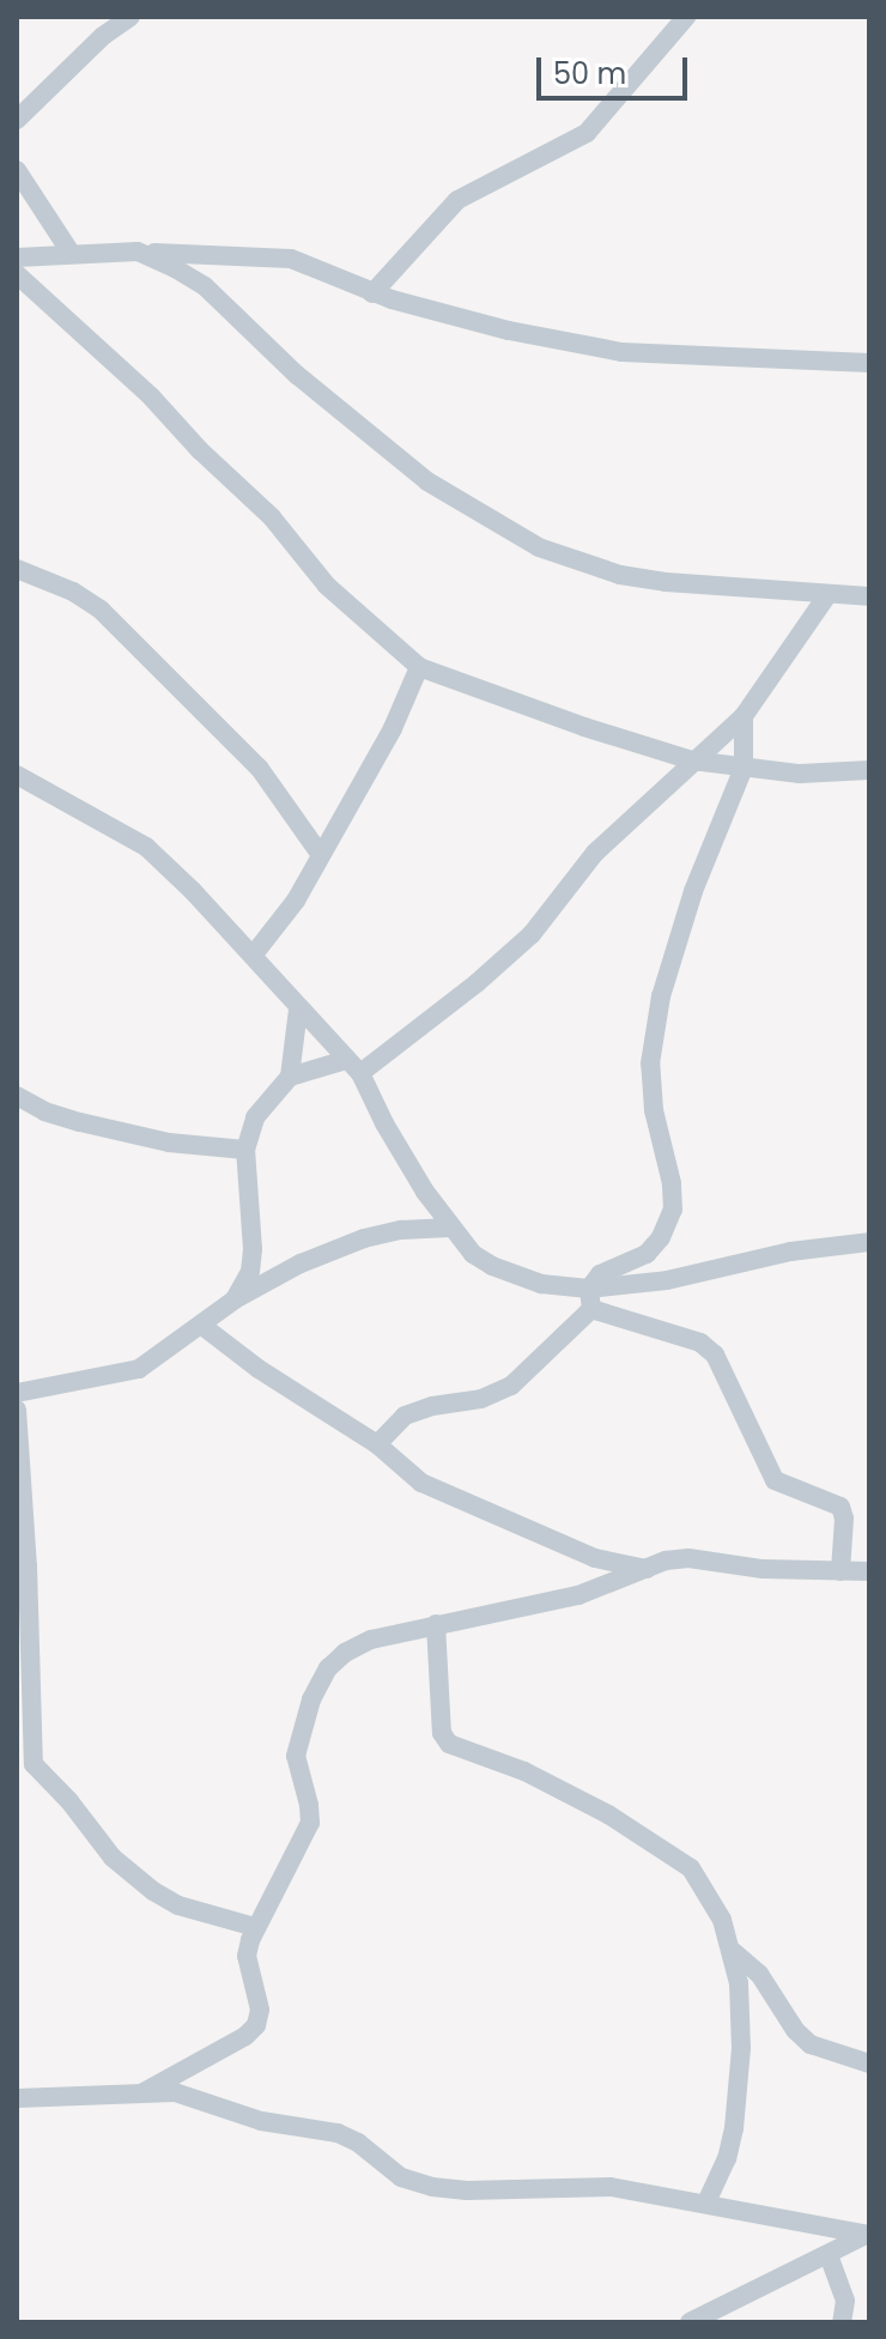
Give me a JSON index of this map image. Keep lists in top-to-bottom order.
{
  "scale_bar": "50 m"
}
